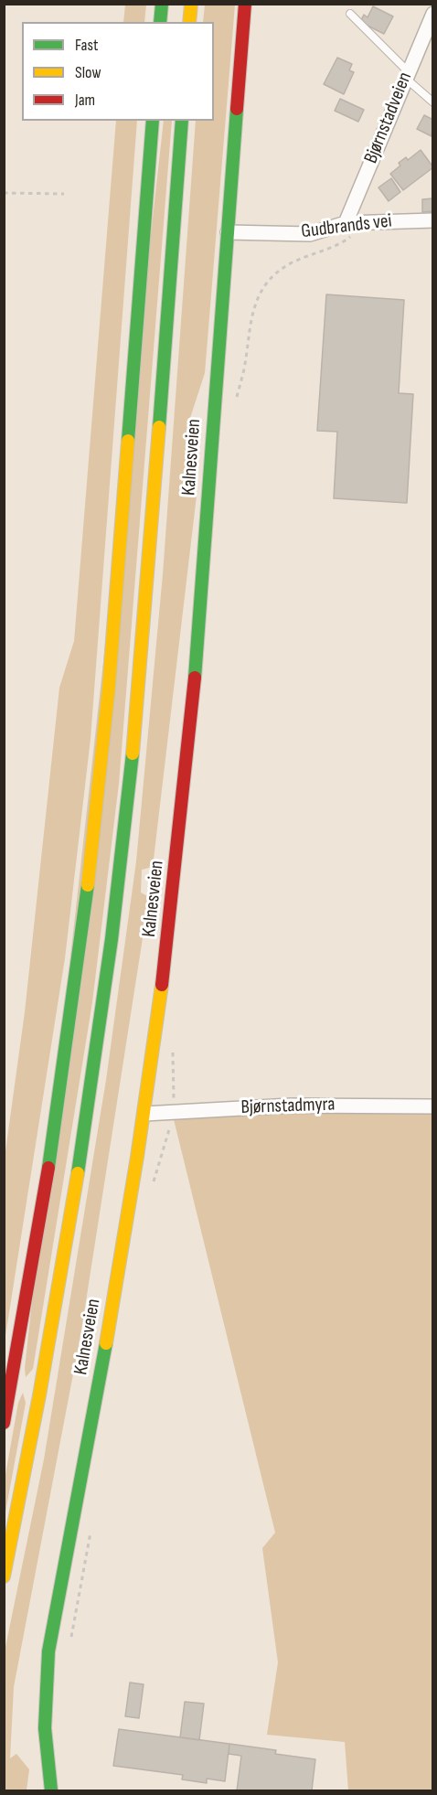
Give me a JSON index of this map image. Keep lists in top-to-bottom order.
{
  "streets": {
    "main road": ["Kalnesveien"],
    "street": ["Bjørnstadveien", "Gudbrands vei", "Bjørnstadmyra"]
  },
  "crossings": [
    ["Bjørnstadveien", "Gudbrands vei"],
    ["Gudbrands vei", "Kalnesveien"],
    ["Kalnesveien", "Bjørnstadmyra"]
  ],
  "legend": ["Fast", "Slow", "Jam"]
}
